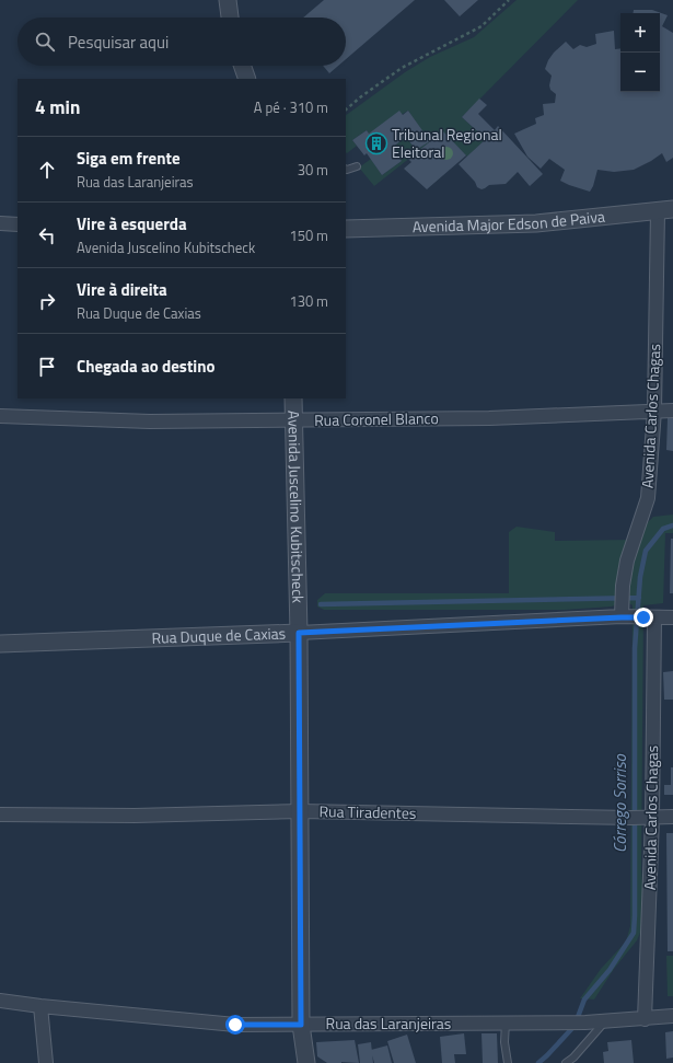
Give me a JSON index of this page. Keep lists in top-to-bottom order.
{
  "streets": {
    "street": [
      "Avenida Major Edson de Paiva",
      "Avenida Carlos Chagas",
      "Rua Coronel Blanco",
      "Avenida Juscelino Kubitscheck",
      "Rua Duque de Caxias",
      "Rua Tiradentes",
      "Rua das Laranjeiras"
    ]
  },
  "crossings": [
    ["Avenida Major Edson de Paiva", "Avenida Carlos Chagas"],
    ["Avenida Carlos Chagas", "Rua Coronel Blanco"],
    ["Avenida Carlos Chagas", "Rua Duque de Caxias"],
    ["Avenida Carlos Chagas", "Rua Tiradentes"],
    ["Avenida Carlos Chagas", "Rua das Laranjeiras"],
    ["Rua Coronel Blanco", "Avenida Juscelino Kubitscheck"],
    ["Avenida Juscelino Kubitscheck", "Rua Duque de Caxias"],
    ["Avenida Juscelino Kubitscheck", "Rua Tiradentes"],
    ["Avenida Juscelino Kubitscheck", "Rua das Laranjeiras"]
  ],
  "water": ["Córrego Sorriso"],
  "places": {
    "building": ["Tribunal Regional Eleitoral"]
  },
  "page": {
    "map_buttons": ["+", "−"],
    "search": "Pesquisar aqui",
    "heading": ["4 min", "A pé · 310 m"],
    "list": [
      ["Siga em frente", "Rua das Laranjeiras", "30 m"],
      ["Vire à esquerda", "Avenida Juscelino Kubitscheck", "150 m"],
      ["Vire à direita", "Rua Duque de Caxias", "130 m"],
      "Chegada ao destino"
    ]
  }
}
